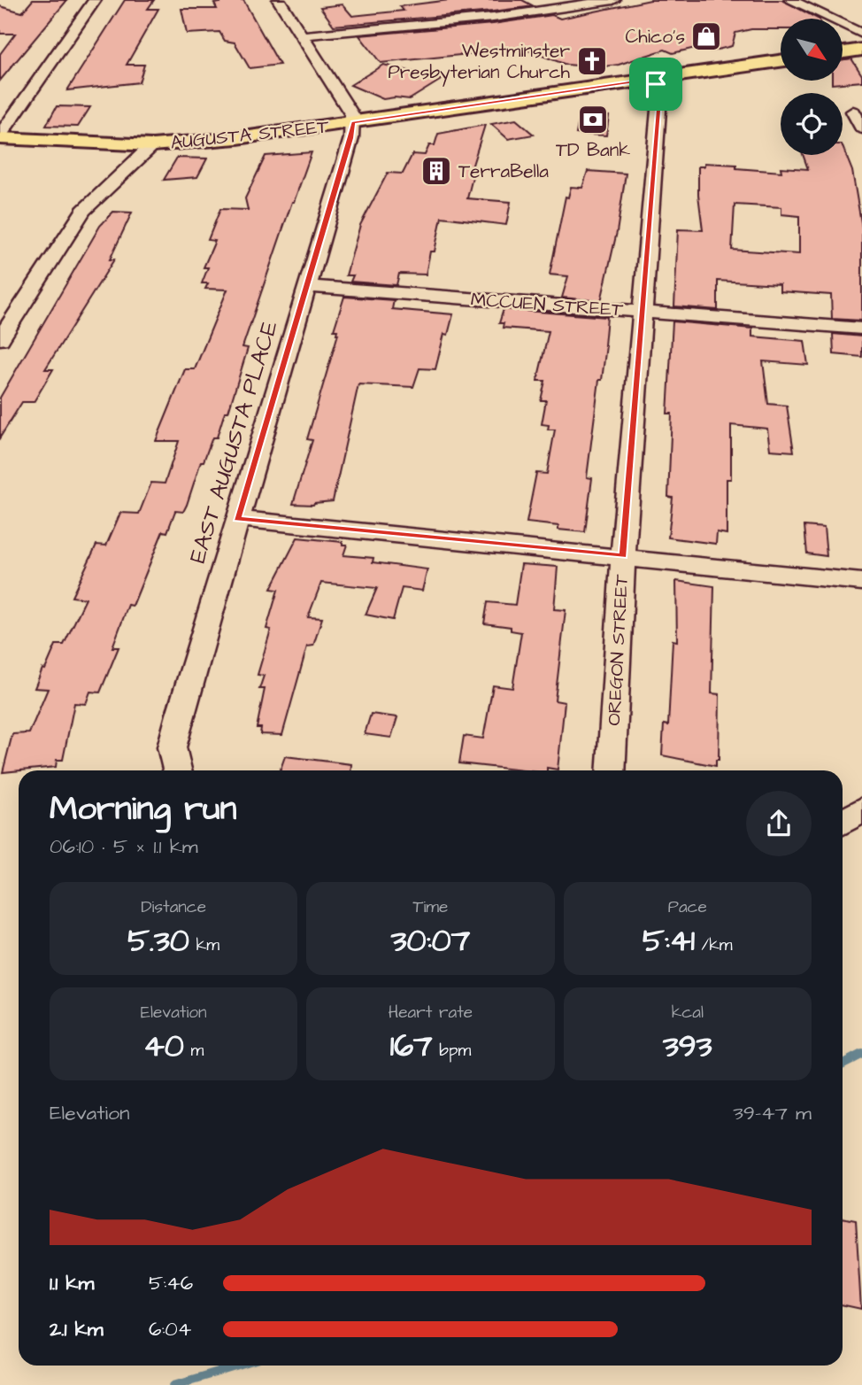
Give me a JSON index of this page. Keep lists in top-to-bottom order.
{
  "streets": {
    "main road": ["AUGUSTA STREET"],
    "street": ["MCCUEN STREET", "EAST AUGUSTA PLACE", "OREGON STREET"]
  },
  "crossings": [
    ["AUGUSTA STREET", "EAST AUGUSTA PLACE"],
    ["AUGUSTA STREET", "OREGON STREET"],
    ["MCCUEN STREET", "EAST AUGUSTA PLACE"],
    ["MCCUEN STREET", "OREGON STREET"]
  ],
  "places": {
    "shop": ["Chico's"],
    "church": ["Westminster Presbyterian Church"],
    "bank": ["TD Bank"],
    "building": ["TerraBella"]
  },
  "north": "bottom right",
  "page": {
    "heading": ["Morning run", "06:10 · 5 × 1.1 km"],
    "stats": [
      ["Distance", "5.30 km"],
      ["Time", "30:07"],
      ["Pace", "5:41 /km"],
      ["Elevation", "40 m"],
      ["Heart rate", "167 bpm"],
      ["kcal", "393"]
    ],
    "chart": ["Elevation", "39–47 m"],
    "list": [
      {
        "name": "1.1 km",
        "note": "5:46"
      },
      {
        "name": "2.1 km",
        "note": "6:04"
      }
    ]
  }
}
